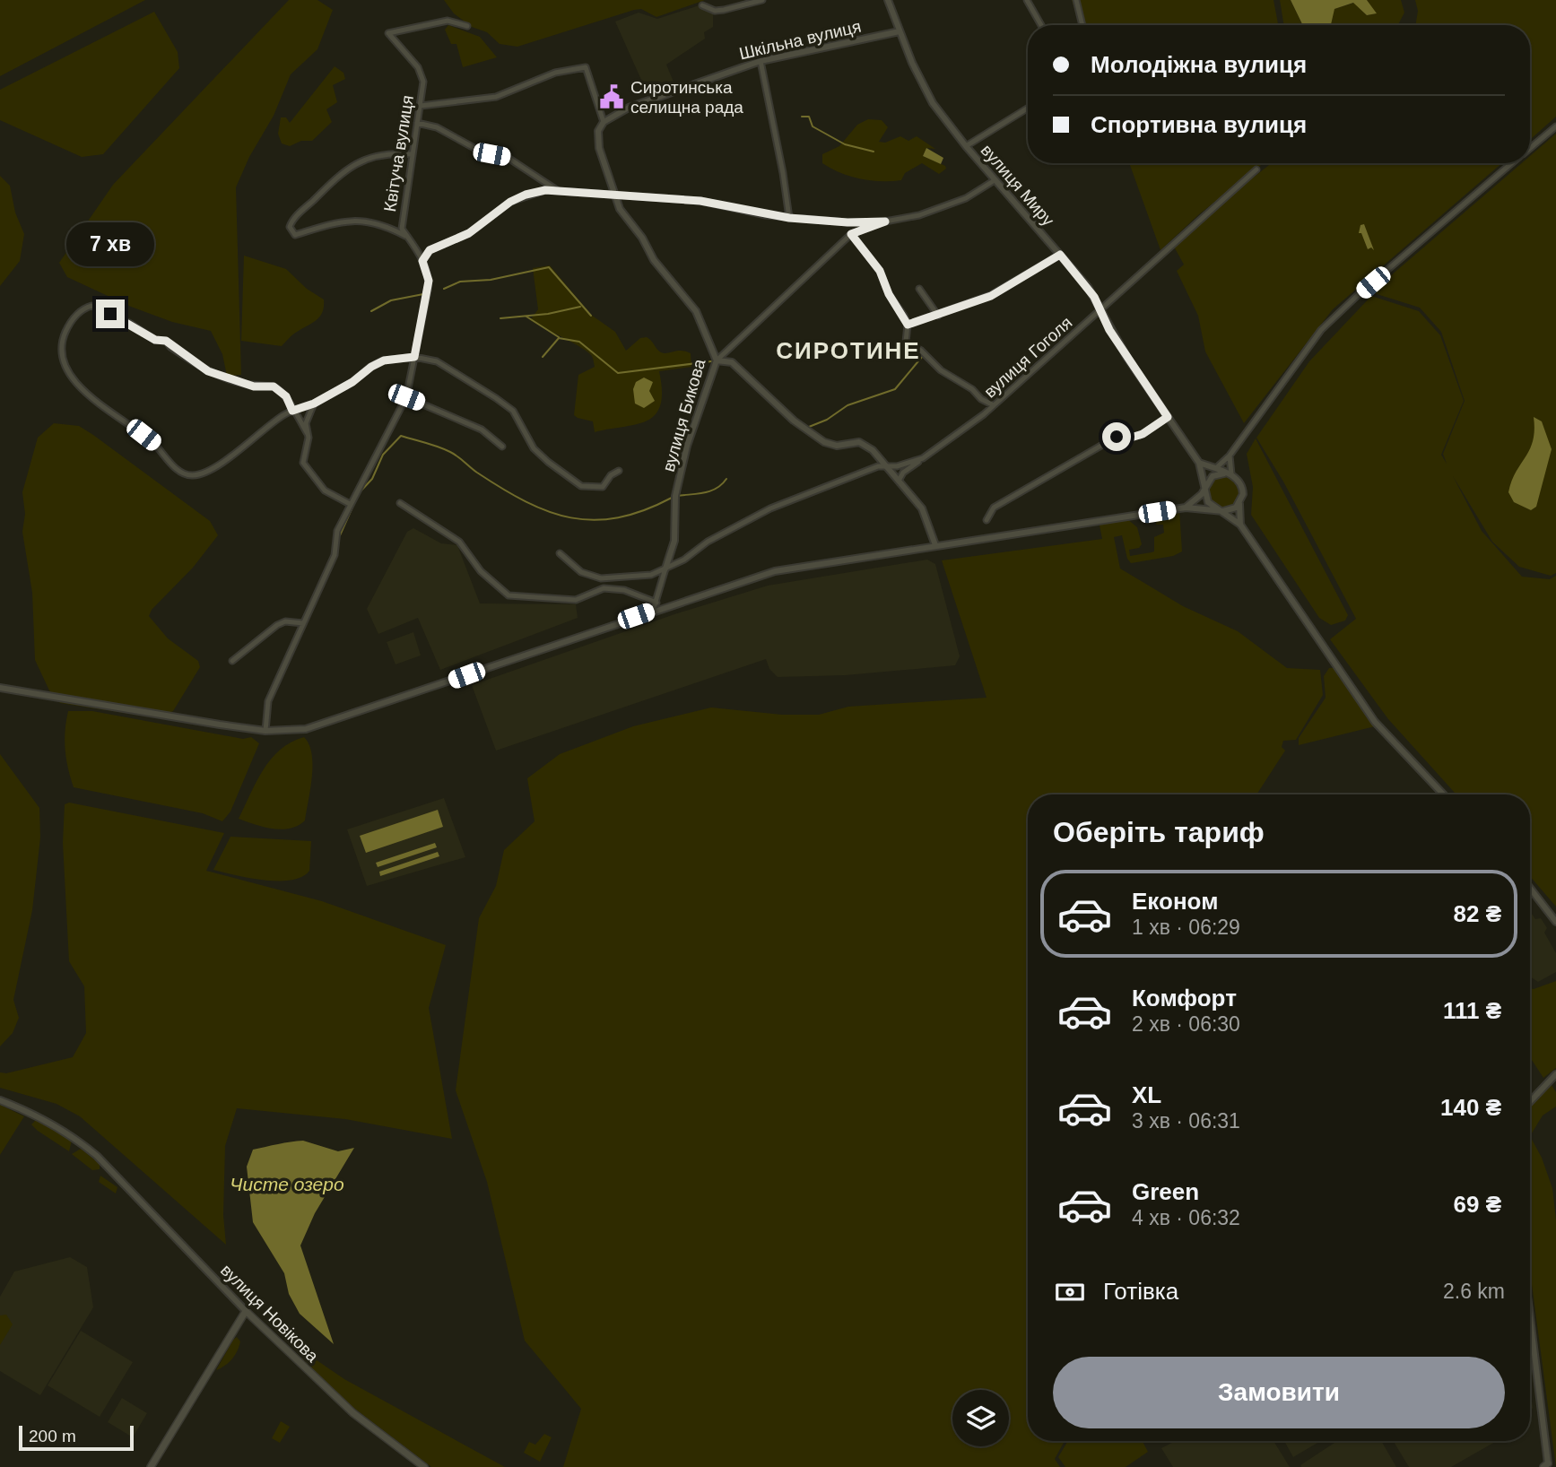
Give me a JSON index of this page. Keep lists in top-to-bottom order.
{
  "streets": {
    "main road": ["вулиця Новікова"],
    "street": [
      "Шкільна вулиця",
      "Квітуча вулиця",
      "вулиця Миру",
      "вулиця Гоголя",
      "вулиця Бикова"
    ]
  },
  "crossings": [
    ["Шкільна вулиця", "вулиця Миру"],
    ["Шкільна вулиця", "вулиця Бикова"],
    ["Квітуча вулиця", "вулиця Бикова"],
    ["вулиця Миру", "вулиця Гоголя"],
    ["вулиця Гоголя", "вулиця Бикова"]
  ],
  "districts": ["СИРОТИНЕ"],
  "water": ["Чисте озеро"],
  "places": {
    "public building": ["Сиротинська селищна рада"]
  },
  "scale_bar": "200 m",
  "page": {
    "banner": ["Молодіжна вулиця", "Спортивна вулиця"],
    "bubble": "7 хв",
    "heading": "Оберіть тариф",
    "list": [
      {
        "name": "Економ",
        "note": "1 хв · 06:29",
        "value": "82 ₴"
      },
      {
        "name": "Комфорт",
        "note": "2 хв · 06:30",
        "value": "111 ₴"
      },
      {
        "name": "XL",
        "note": "3 хв · 06:31",
        "value": "140 ₴"
      },
      {
        "name": "Green",
        "note": "4 хв · 06:32",
        "value": "69 ₴"
      }
    ],
    "pay": ["Готівка", "2.6 km"],
    "buttons": "Замовити",
    "scale": "200 m"
  }
}
